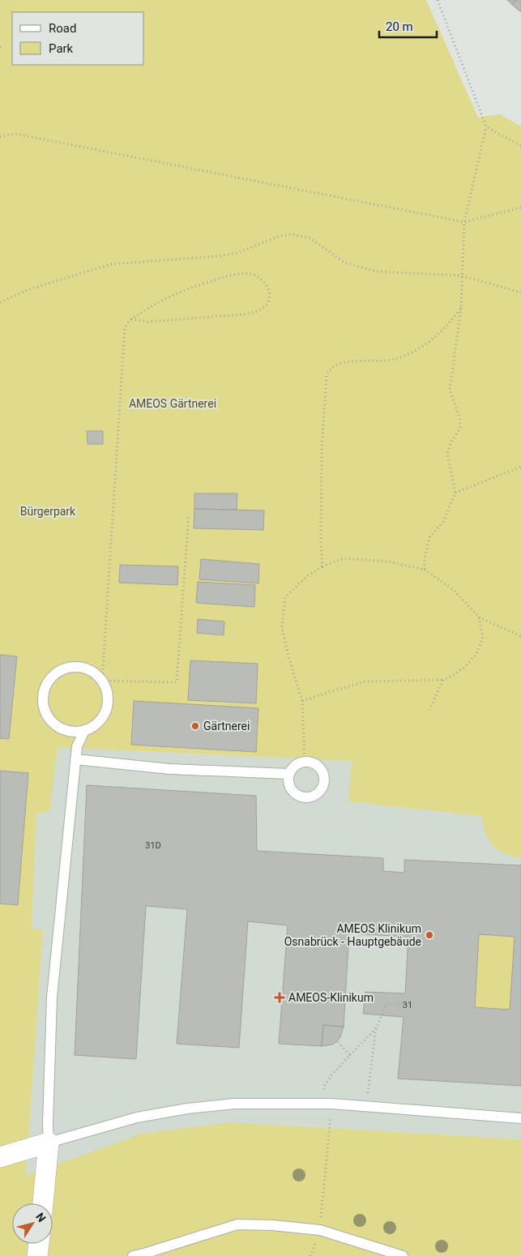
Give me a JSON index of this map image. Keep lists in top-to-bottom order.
{
  "parks": ["AMEOS Gärtnerei", "Bürgerpark"],
  "places": {
    "other": ["Gärtnerei", "AMEOS Klinikum Osnabrück - Hauptgebäude"],
    "health": ["AMEOS-Klinikum"]
  },
  "house_numbers": ["31D", "31"],
  "legend": ["Road", "Park"],
  "scale_bar": "20 m",
  "north": "top right"
}
